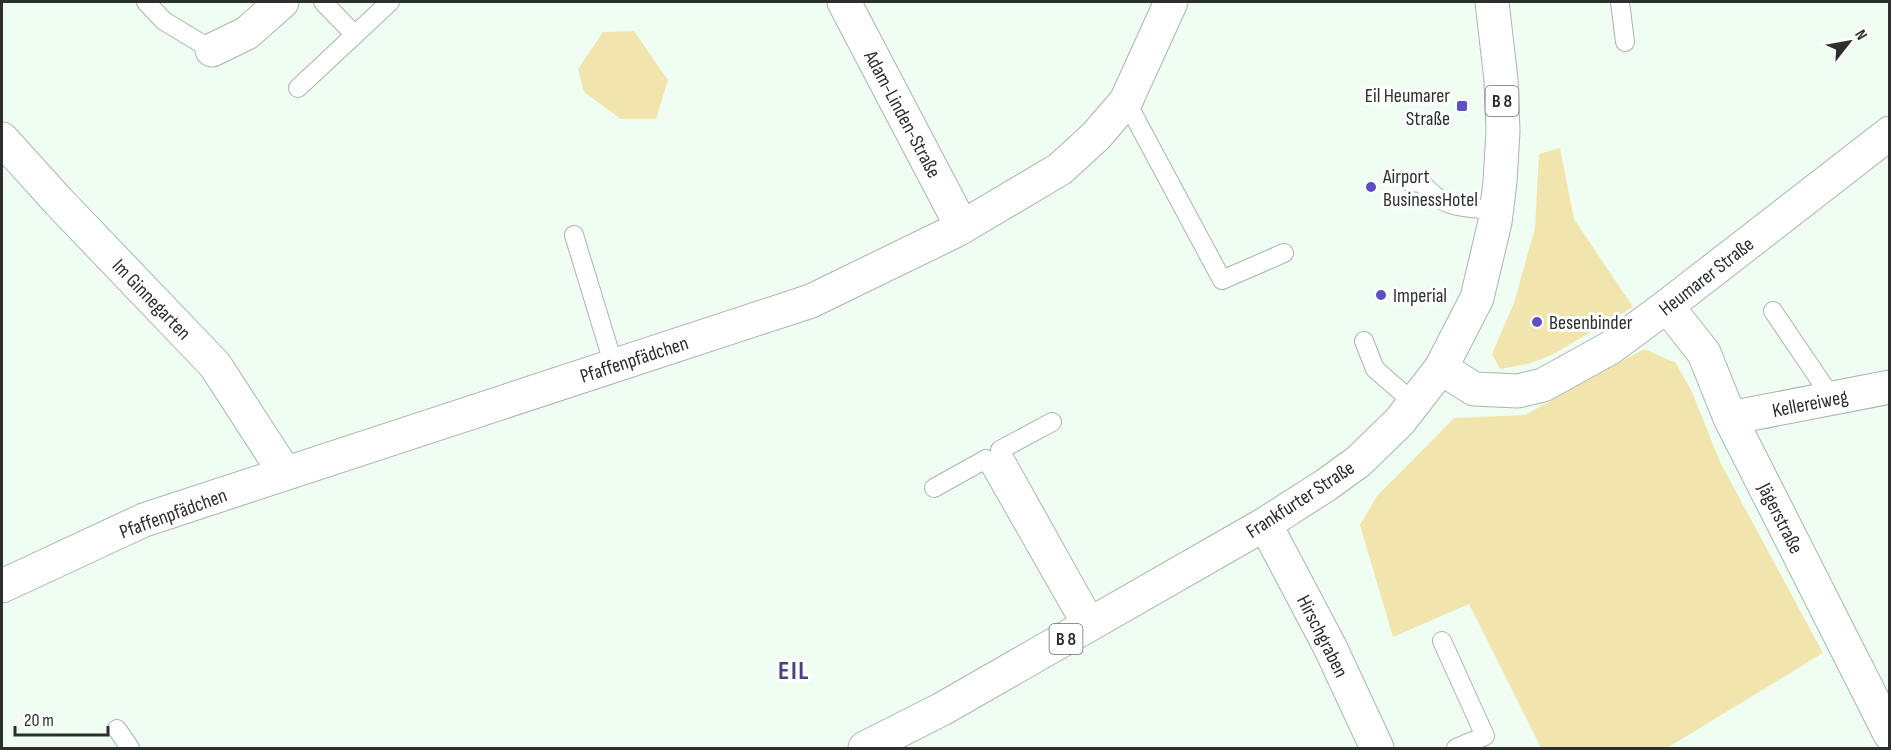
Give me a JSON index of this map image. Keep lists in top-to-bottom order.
{
  "streets": {
    "street": [
      "B 8",
      "Adam-Linden-Straße",
      "Heumarer Straße",
      "Im Ginnegarten",
      "Pfaffenpfädchen",
      "Kellereiweg",
      "Frankfurter Straße",
      "Jägerstraße",
      "Hirschgraben"
    ]
  },
  "crossings": [
    ["Adam-Linden-Straße", "Pfaffenpfädchen"],
    ["Heumarer Straße", "Frankfurter Straße"],
    ["Heumarer Straße", "Jägerstraße"],
    ["Im Ginnegarten", "Pfaffenpfädchen"],
    ["Kellereiweg", "Jägerstraße"],
    ["Frankfurter Straße", "Hirschgraben"]
  ],
  "districts": ["EIL"],
  "places": {
    "transit": ["Eil Heumarer Straße"],
    "other": ["Airport BusinessHotel", "Imperial", "Besenbinder"]
  },
  "scale_bar": "20 m",
  "north": "top right"
}
